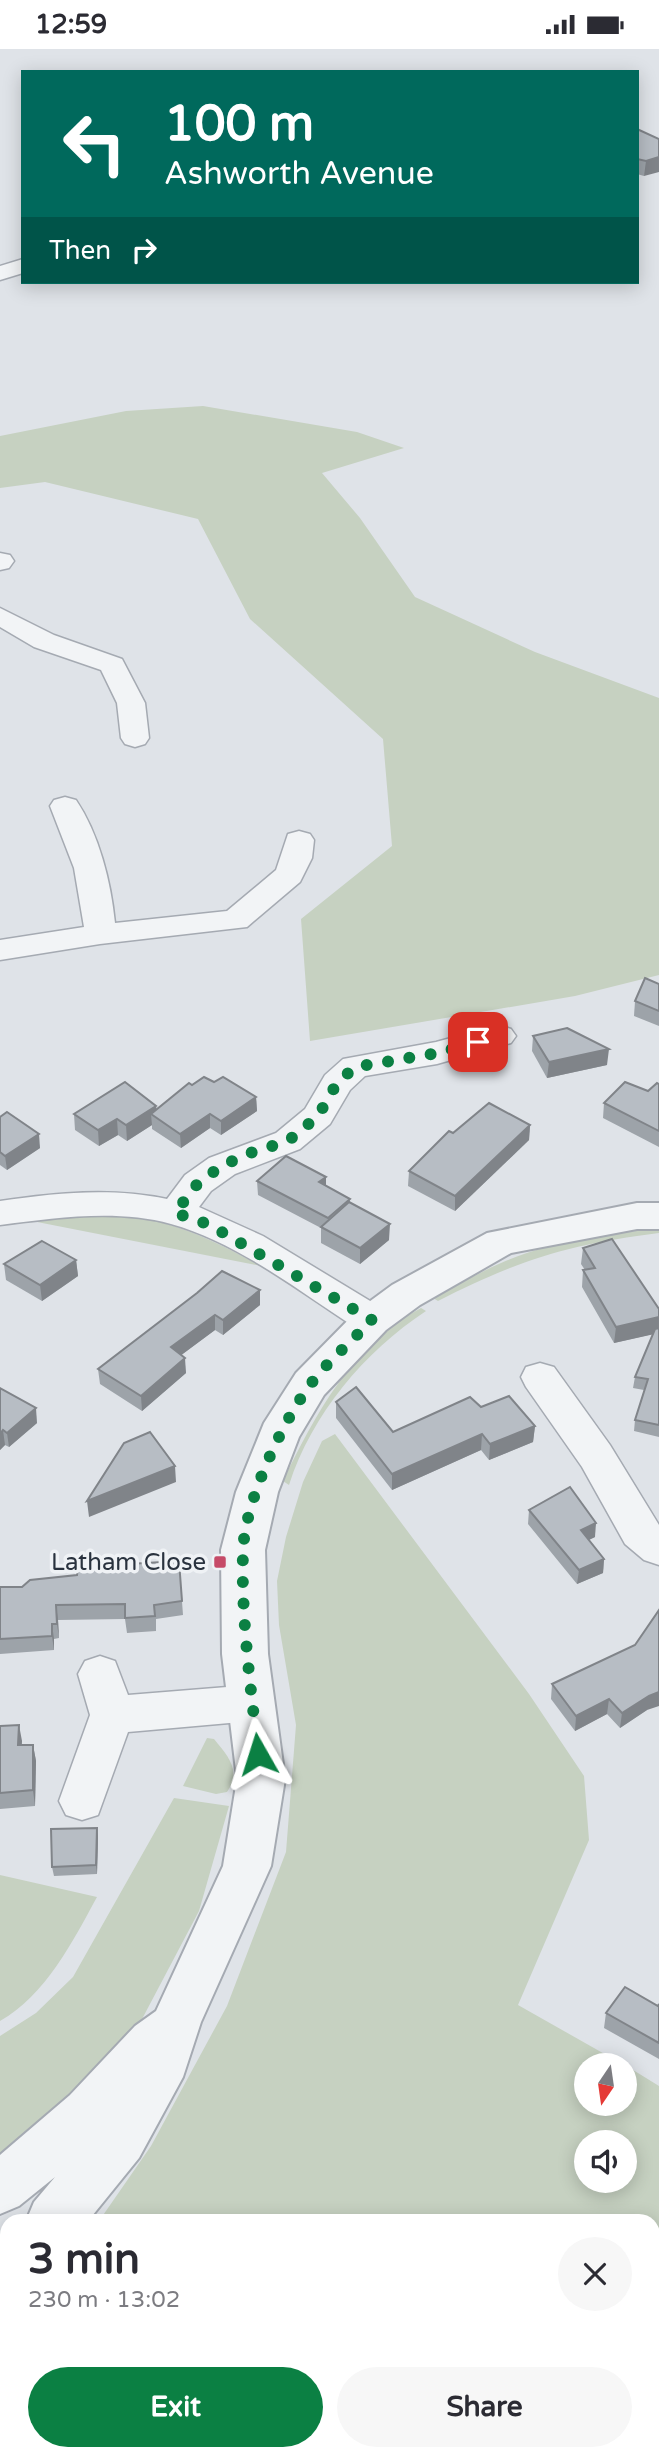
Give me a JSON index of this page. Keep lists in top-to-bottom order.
{
  "places": {
    "transit": ["Latham Close"]
  },
  "north": "bottom",
  "page": {
    "status": "12:59",
    "turn": ["100 m", "Ashworth Avenue"],
    "then": "Then",
    "heading": ["3 min", "230 m · 13:02"],
    "buttons": ["Exit", "Share"]
  }
}
